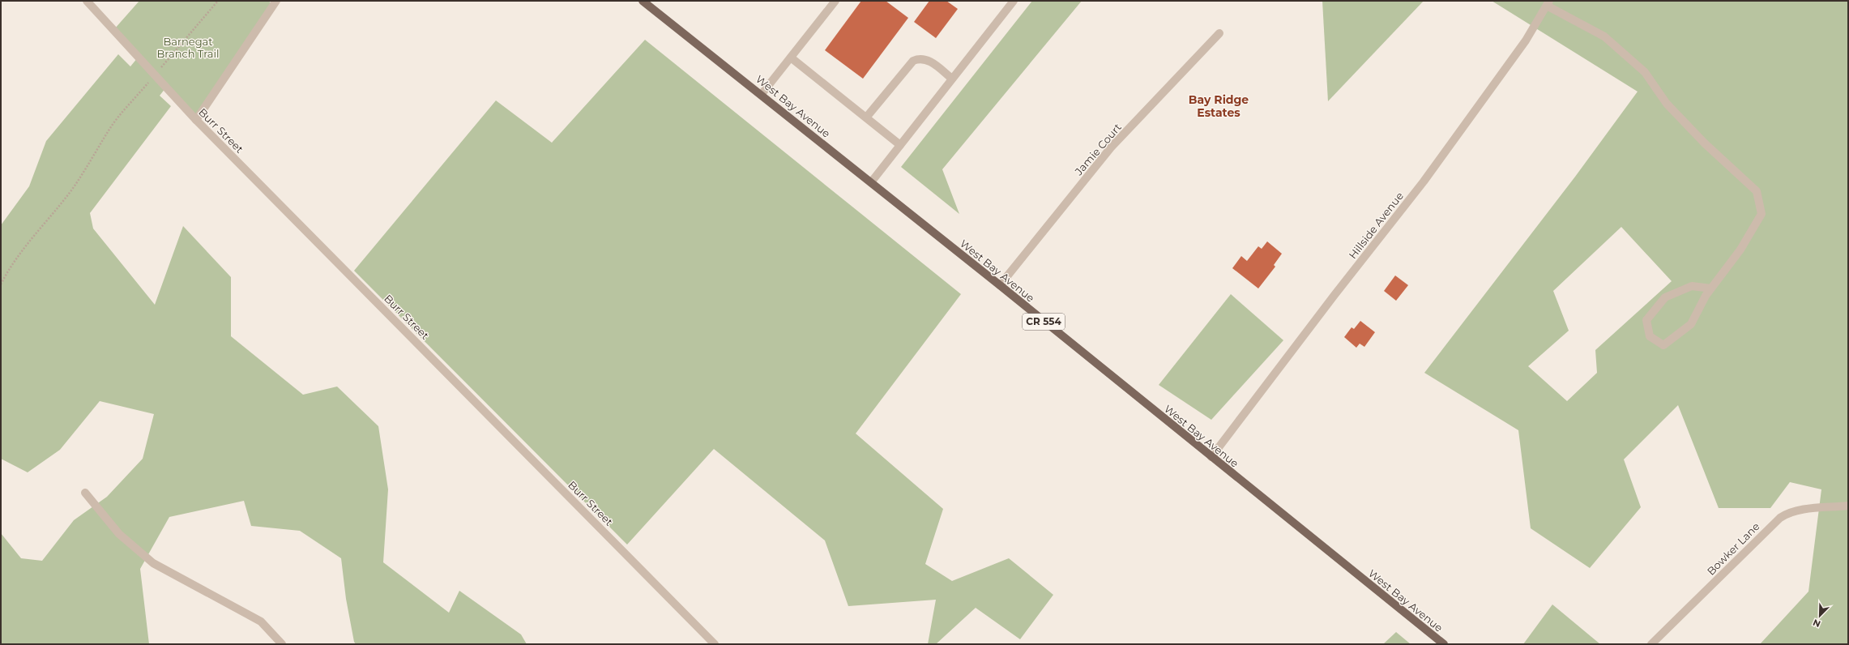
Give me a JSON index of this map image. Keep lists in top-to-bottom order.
{
  "streets": {
    "main road": ["West Bay Avenue", "CR 554"],
    "street": [
      "Burr Street",
      "Jamie Court",
      "Hillside Avenue",
      "Bowker Lane"
    ]
  },
  "crossings": [
    ["West Bay Avenue", "Jamie Court"],
    ["West Bay Avenue", "Hillside Avenue"]
  ],
  "districts": ["Bay Ridge Estates"],
  "parks": ["Barnegat Branch Trail"],
  "north": "bottom left"
}
